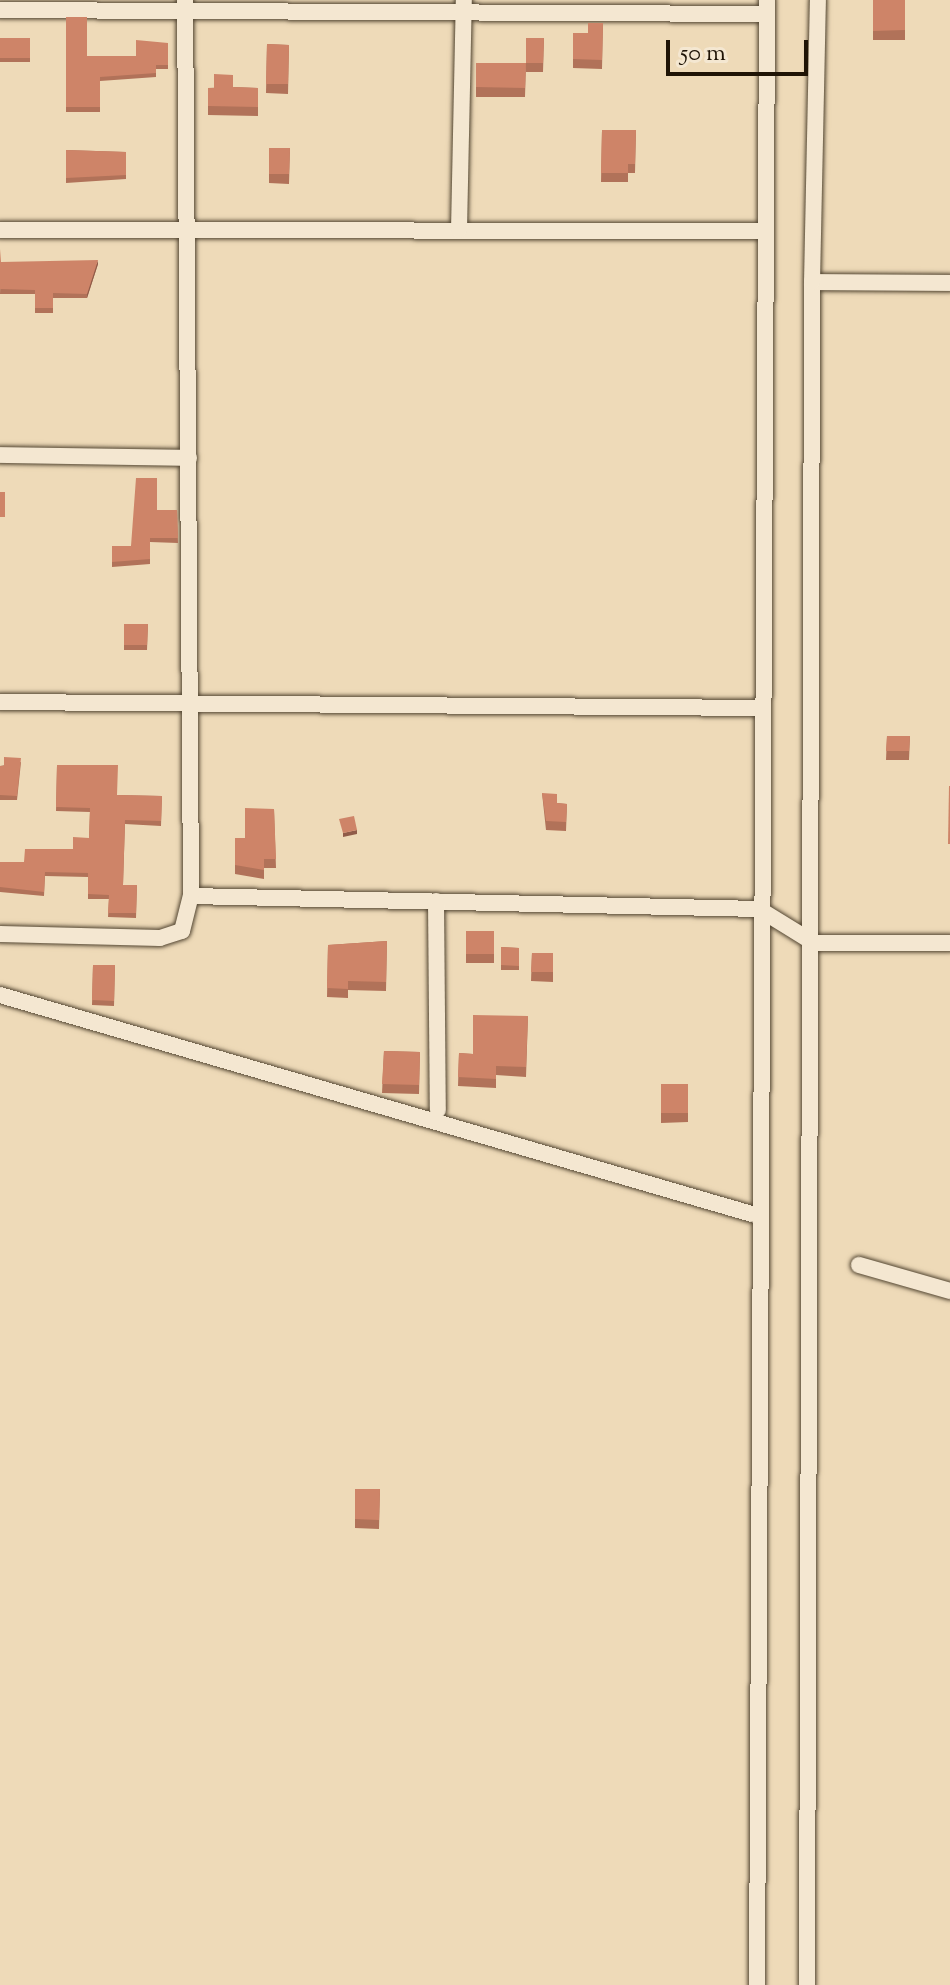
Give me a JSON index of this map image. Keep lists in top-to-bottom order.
{
  "scale_bar": "50 m"
}
